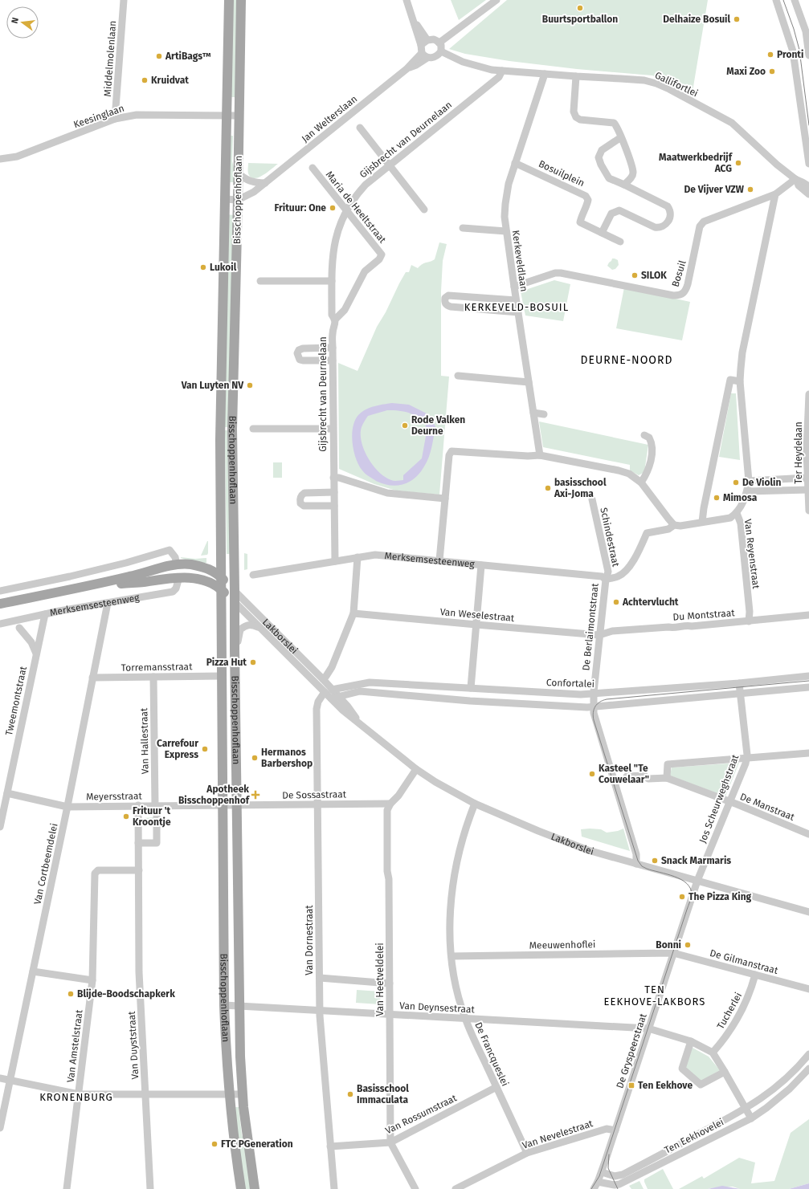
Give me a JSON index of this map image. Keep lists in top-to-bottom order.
{
  "streets": {
    "main road": ["Bisschoppenhoflaan", "Merksemsesteenweg", "Lakborslei"],
    "street": [
      "Middelmolenlaan",
      "Gallifortlei",
      "Keesinglaan",
      "Jan Welterslaan",
      "Gijsbrecht van Deurnelaan",
      "Bosuilplein",
      "Maria de Heeltstraat",
      "Kerkeveldlaan",
      "Bosuil",
      "Ter Heydelaan",
      "Schindestraat",
      "Van Reyenstraat",
      "Van Weselestraat",
      "Du Montstraat",
      "De Berlaimontstraat",
      "Torremansstraat",
      "Confortalei",
      "Tweemontstraat",
      "Van Hallestraat",
      "De Sossastraat",
      "Meyersstraat",
      "Jos Scheurweghstraat",
      "De Manstraat",
      "Van Cortbeemdelei",
      "Van Dornestraat",
      "Meeuwenhoflei",
      "De Gilmanstraat",
      "Van Heetveldelei",
      "Van Deynsestraat",
      "Tucherlei",
      "Van Duyststraat",
      "Van Amstelstraat",
      "De Gryspeerstraat",
      "De Francqueslei",
      "Van Rossumstraat",
      "Van Nevelestraat",
      "Ten Eekhovelei"
    ]
  },
  "crossings": [
    ["Middelmolenlaan", "Keesinglaan"],
    ["Gallifortlei", "Gijsbrecht van Deurnelaan"],
    ["Gallifortlei", "Kerkeveldlaan"],
    ["Gallifortlei", "Bosuil"],
    ["Keesinglaan", "Bisschoppenhoflaan"],
    ["Jan Welterslaan", "Bisschoppenhoflaan"],
    ["Gijsbrecht van Deurnelaan", "Maria de Heeltstraat"],
    ["Gijsbrecht van Deurnelaan", "Merksemsesteenweg"],
    ["Bosuilplein", "Kerkeveldlaan"],
    ["Bisschoppenhoflaan", "Merksemsesteenweg"],
    ["Bisschoppenhoflaan", "Lakborslei"],
    ["Bisschoppenhoflaan", "Torremansstraat"],
    ["Bisschoppenhoflaan", "De Sossastraat"],
    ["Bisschoppenhoflaan", "Meyersstraat"],
    ["Bisschoppenhoflaan", "Van Deynsestraat"],
    ["Kerkeveldlaan", "Bosuil"],
    ["Schindestraat", "Merksemsesteenweg"],
    ["Schindestraat", "De Berlaimontstraat"],
    ["Van Reyenstraat", "Du Montstraat"],
    ["Merksemsesteenweg", "De Berlaimontstraat"],
    ["Merksemsesteenweg", "Lakborslei"],
    ["Merksemsesteenweg", "Tweemontstraat"],
    ["Merksemsesteenweg", "Van Cortbeemdelei"],
    ["Van Weselestraat", "Du Montstraat"],
    ["Van Weselestraat", "De Berlaimontstraat"],
    ["Du Montstraat", "De Berlaimontstraat"],
    ["De Berlaimontstraat", "Lakborslei"],
    ["De Berlaimontstraat", "Confortalei"],
    ["Lakborslei", "Confortalei"],
    ["Lakborslei", "Jos Scheurweghstraat"],
    ["Lakborslei", "Van Dornestraat"],
    ["Lakborslei", "Van Heetveldelei"],
    ["Lakborslei", "De Gryspeerstraat"],
    ["Lakborslei", "De Francqueslei"],
    ["Torremansstraat", "Van Hallestraat"],
    ["Torremansstraat", "Van Cortbeemdelei"],
    ["Confortalei", "Jos Scheurweghstraat"],
    ["Confortalei", "Van Dornestraat"],
    ["Tweemontstraat", "Meyersstraat"],
    ["Van Hallestraat", "Meyersstraat"],
    ["De Sossastraat", "Van Dornestraat"],
    ["De Sossastraat", "Van Heetveldelei"],
    ["Meyersstraat", "Van Cortbeemdelei"],
    ["Meyersstraat", "Van Duyststraat"],
    ["Jos Scheurweghstraat", "De Manstraat"],
    ["Jos Scheurweghstraat", "De Gryspeerstraat"],
    ["Van Dornestraat", "Van Deynsestraat"],
    ["Van Dornestraat", "Van Rossumstraat"],
    ["Meeuwenhoflei", "De Gilmanstraat"],
    ["Meeuwenhoflei", "De Gryspeerstraat"],
    ["Meeuwenhoflei", "De Francqueslei"],
    ["De Gilmanstraat", "Tucherlei"],
    ["De Gilmanstraat", "De Gryspeerstraat"],
    ["Van Heetveldelei", "Van Deynsestraat"],
    ["Van Heetveldelei", "Van Rossumstraat"],
    ["Van Deynsestraat", "Tucherlei"],
    ["Van Deynsestraat", "De Gryspeerstraat"],
    ["Van Deynsestraat", "De Francqueslei"],
    ["Van Duyststraat", "Van Amstelstraat"],
    ["De Gryspeerstraat", "Van Nevelestraat"],
    ["De Gryspeerstraat", "Ten Eekhovelei"],
    ["De Francqueslei", "Van Rossumstraat"],
    ["De Francqueslei", "Van Nevelestraat"]
  ],
  "districts": [
    "KERKEVELD-BOSUIL",
    "DEURNE-NOORD",
    "TEN EEKHOVE-LAKBORS",
    "KRONENBURG"
  ],
  "places": {
    "other": [
      "Buurtsportballon",
      "Delhaize Bosuil",
      "Pronti",
      "ArtiBags™",
      "Maxi Zoo",
      "Kruidvat",
      "Maatwerkbedrijf ACG",
      "De Vijver VZW",
      "Frituur: One",
      "Lukoil",
      "SILOK",
      "Van Luyten NV",
      "Rode Valken Deurne",
      "De Violin",
      "basisschool Axi-Joma",
      "Mimosa",
      "Achtervlucht",
      "Pizza Hut",
      "Carrefour Express",
      "Hermanos Barbershop",
      "Kasteel \"Te Couwelaar\"",
      "Frituur 't Kroontje",
      "Snack Marmaris",
      "The Pizza King",
      "Bonni",
      "Blijde-Boodschapkerk",
      "Basisschool Immaculata",
      "FTC PGeneration"
    ],
    "health": ["Apotheek Bisschoppenhof"],
    "transit": ["Ten Eekhove"]
  },
  "north": "left"
}
